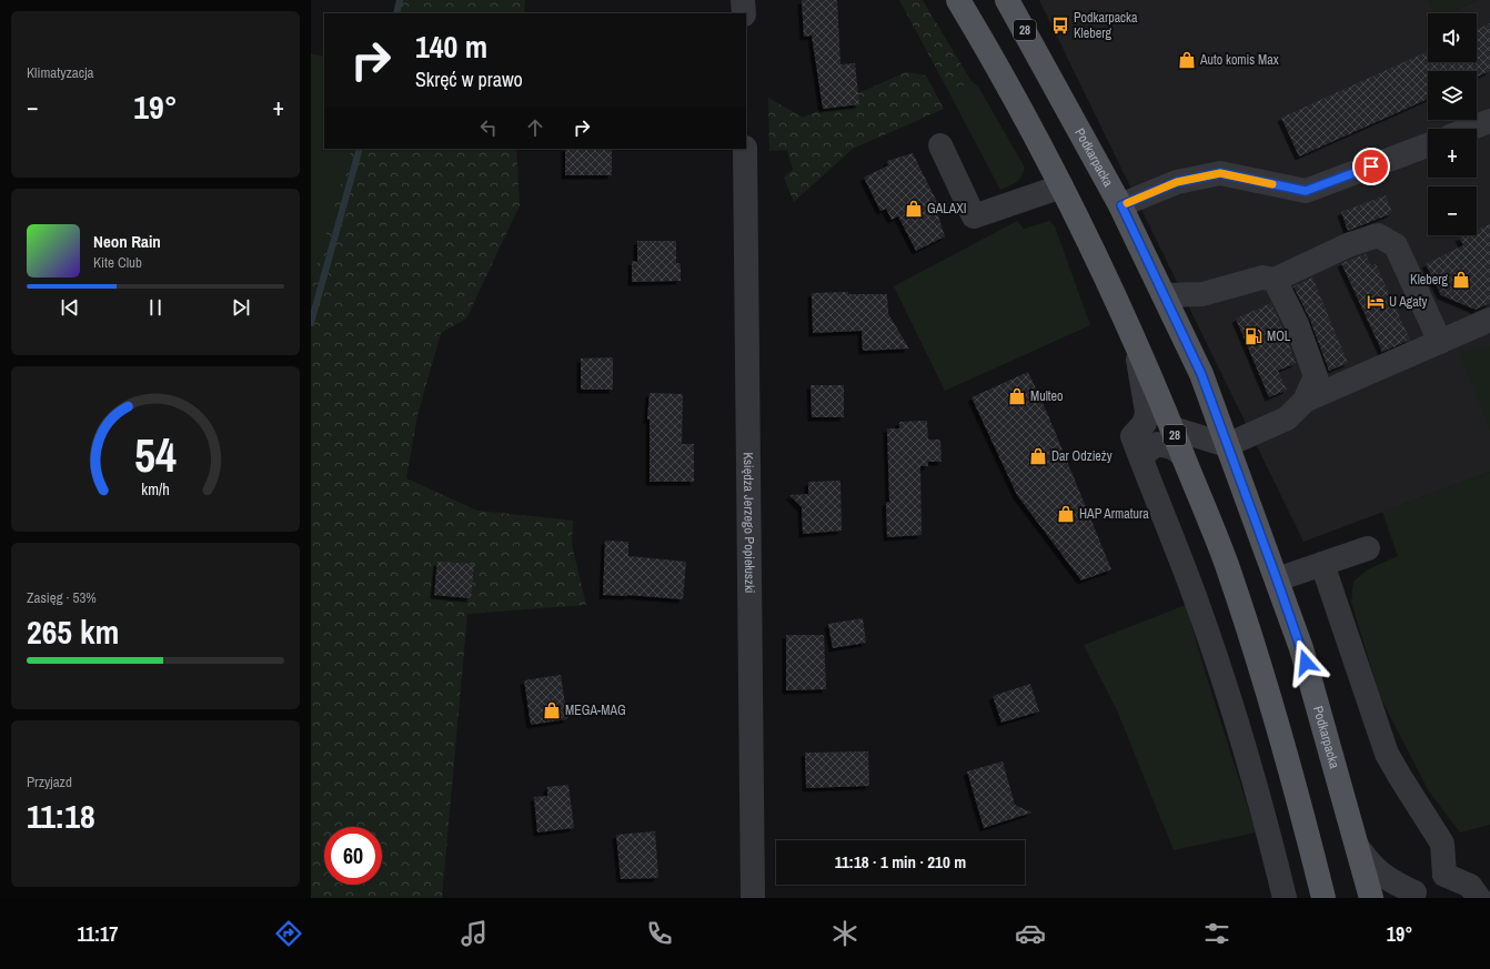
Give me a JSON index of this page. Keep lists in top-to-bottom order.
{
  "streets": {
    "main road": ["28", "Podkarpacka"],
    "street": ["Księdza Jerzego Popiełuszki"]
  },
  "places": {
    "bus stop": ["Podkarpacka Kleberg"],
    "shop": [
      "Auto komis Max",
      "GALAXI",
      "Kleberg",
      "Multeo",
      "Dar Odzieży",
      "HAP Armatura",
      "MEGA-MAG"
    ],
    "hotel": ["U Agaty"],
    "fuel station": ["MOL"]
  },
  "page": {
    "tile": [
      "Klimatyzacja",
      ["Zasięg · 53%", "265 km"],
      ["Przyjazd", "11:18"]
    ],
    "map_buttons": ["+", "−"],
    "turn": ["140 m", "Skręć w prawo"],
    "heat": ["−", "19°", "+"],
    "song": ["Neon Rain", "Kite Club"],
    "limit": "60",
    "trip": "11:18 · 1 min · 210 m",
    "tabs": ["11:17", "19°"],
    "gauge": ["54", "km/h"]
  }
}
